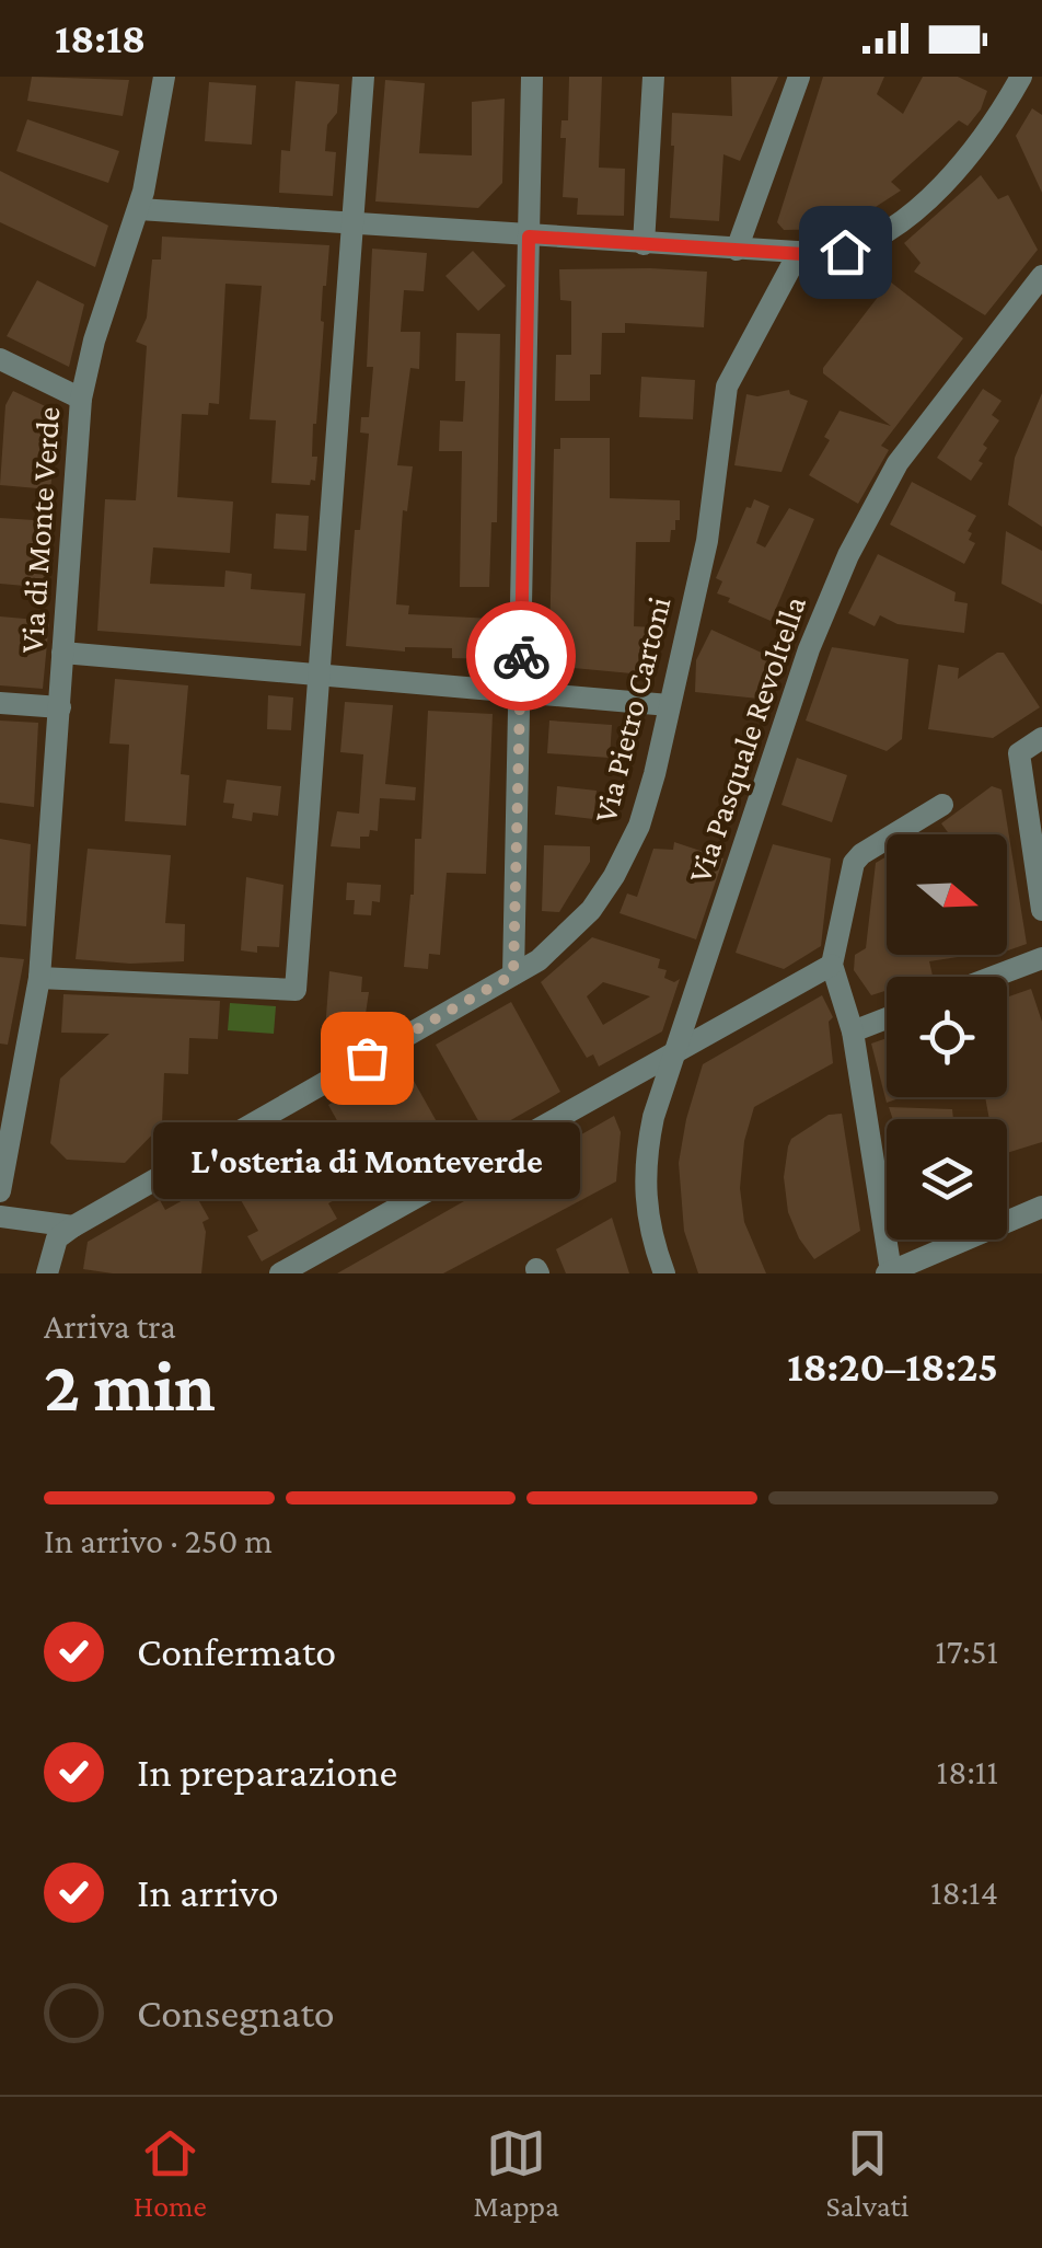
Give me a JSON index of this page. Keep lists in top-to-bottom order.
{
  "streets": {
    "street": ["Via di Monte Verde", "Via Pietro Cartoni", "Via Pasquale Revoltella"]
  },
  "places": ["L'osteria di Monteverde"],
  "north": "right",
  "page": {
    "status": "18:18",
    "bubble": "L'osteria di Monteverde",
    "heading": ["2 min", "Arriva tra", "18:20–18:25"],
    "bar": "In arrivo · 250 m",
    "list": [
      ["Confermato", "17:51"],
      ["In preparazione", "18:11"],
      ["In arrivo", "18:14"],
      "Consegnato"
    ],
    "tabs": ["Home", "Mappa", "Salvati"]
  }
}
